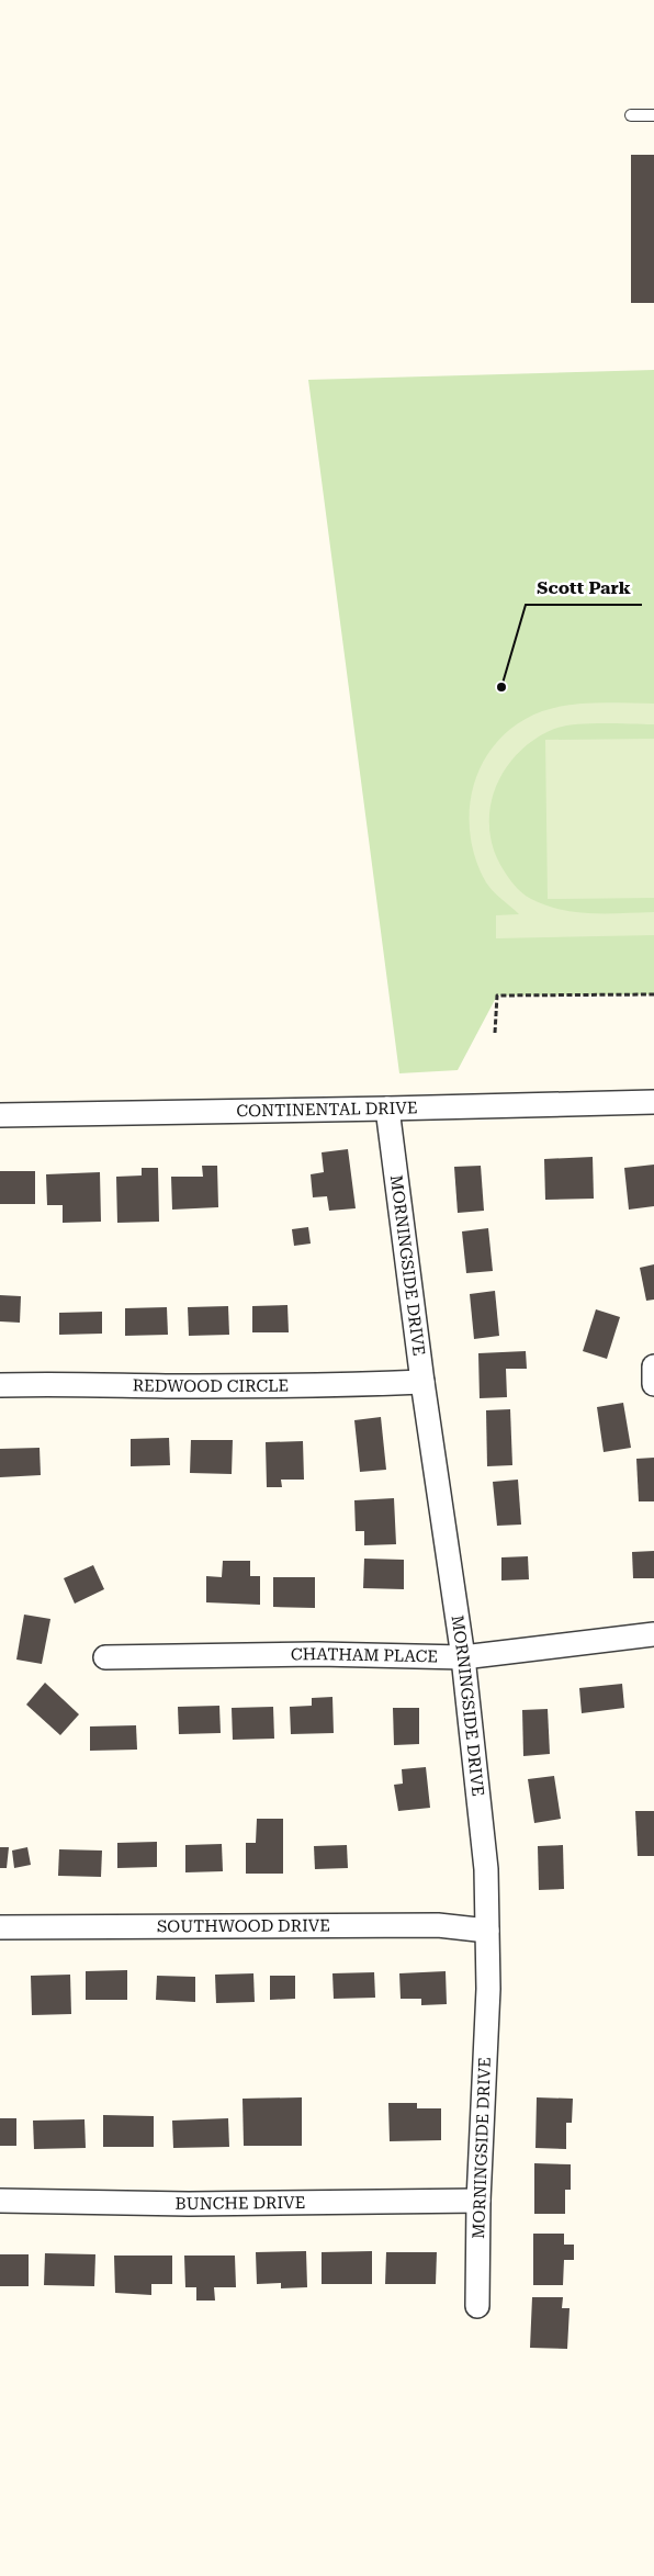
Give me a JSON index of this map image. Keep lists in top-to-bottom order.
{
  "streets": {
    "street": [
      "CONTINENTAL DRIVE",
      "MORNINGSIDE DRIVE",
      "REDWOOD CIRCLE",
      "CHATHAM PLACE",
      "SOUTHWOOD DRIVE",
      "BUNCHE DRIVE"
    ]
  },
  "crossings": [
    ["CONTINENTAL DRIVE", "MORNINGSIDE DRIVE"],
    ["MORNINGSIDE DRIVE", "REDWOOD CIRCLE"],
    ["MORNINGSIDE DRIVE", "CHATHAM PLACE"],
    ["MORNINGSIDE DRIVE", "SOUTHWOOD DRIVE"],
    ["MORNINGSIDE DRIVE", "BUNCHE DRIVE"]
  ],
  "places": ["Scott Park"]
}
